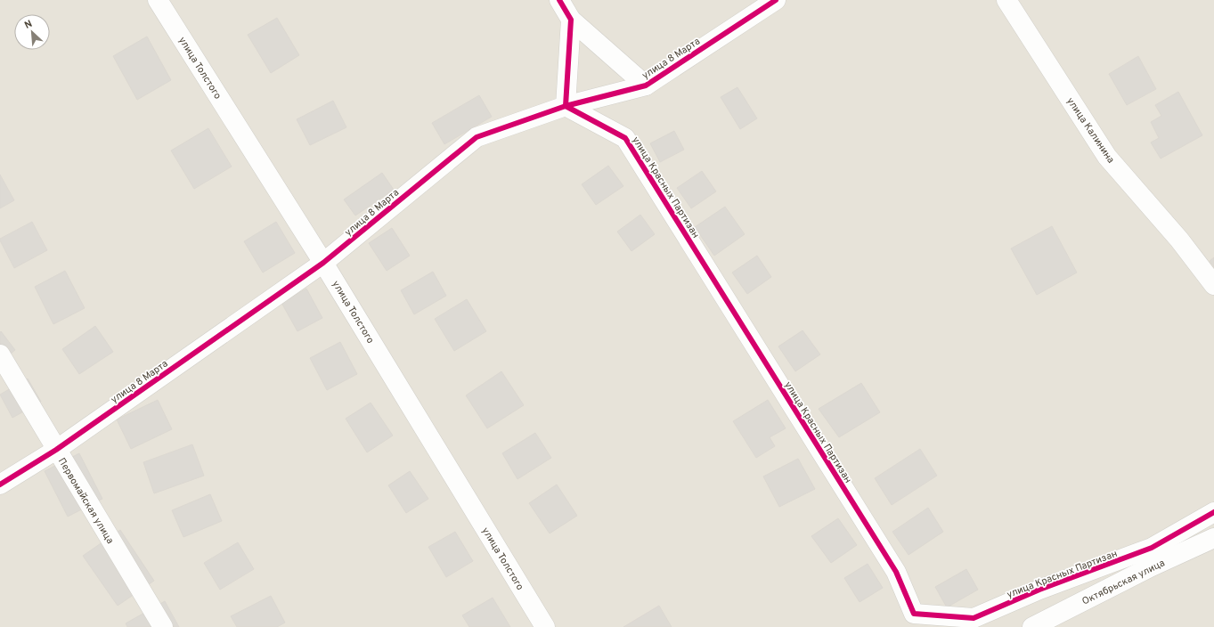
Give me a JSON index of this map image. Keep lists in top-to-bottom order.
{
  "streets": {
    "street": [
      "улица 8 Марта",
      "улица Толстого",
      "улица Калинина",
      "улица Красных Партизан",
      "Первомайская улица",
      "Октябрьская улица"
    ]
  },
  "crossings": [
    ["улица 8 Марта", "улица Толстого"],
    ["улица 8 Марта", "улица Красных Партизан"],
    ["улица 8 Марта", "Первомайская улица"]
  ],
  "north": "top left"
}
